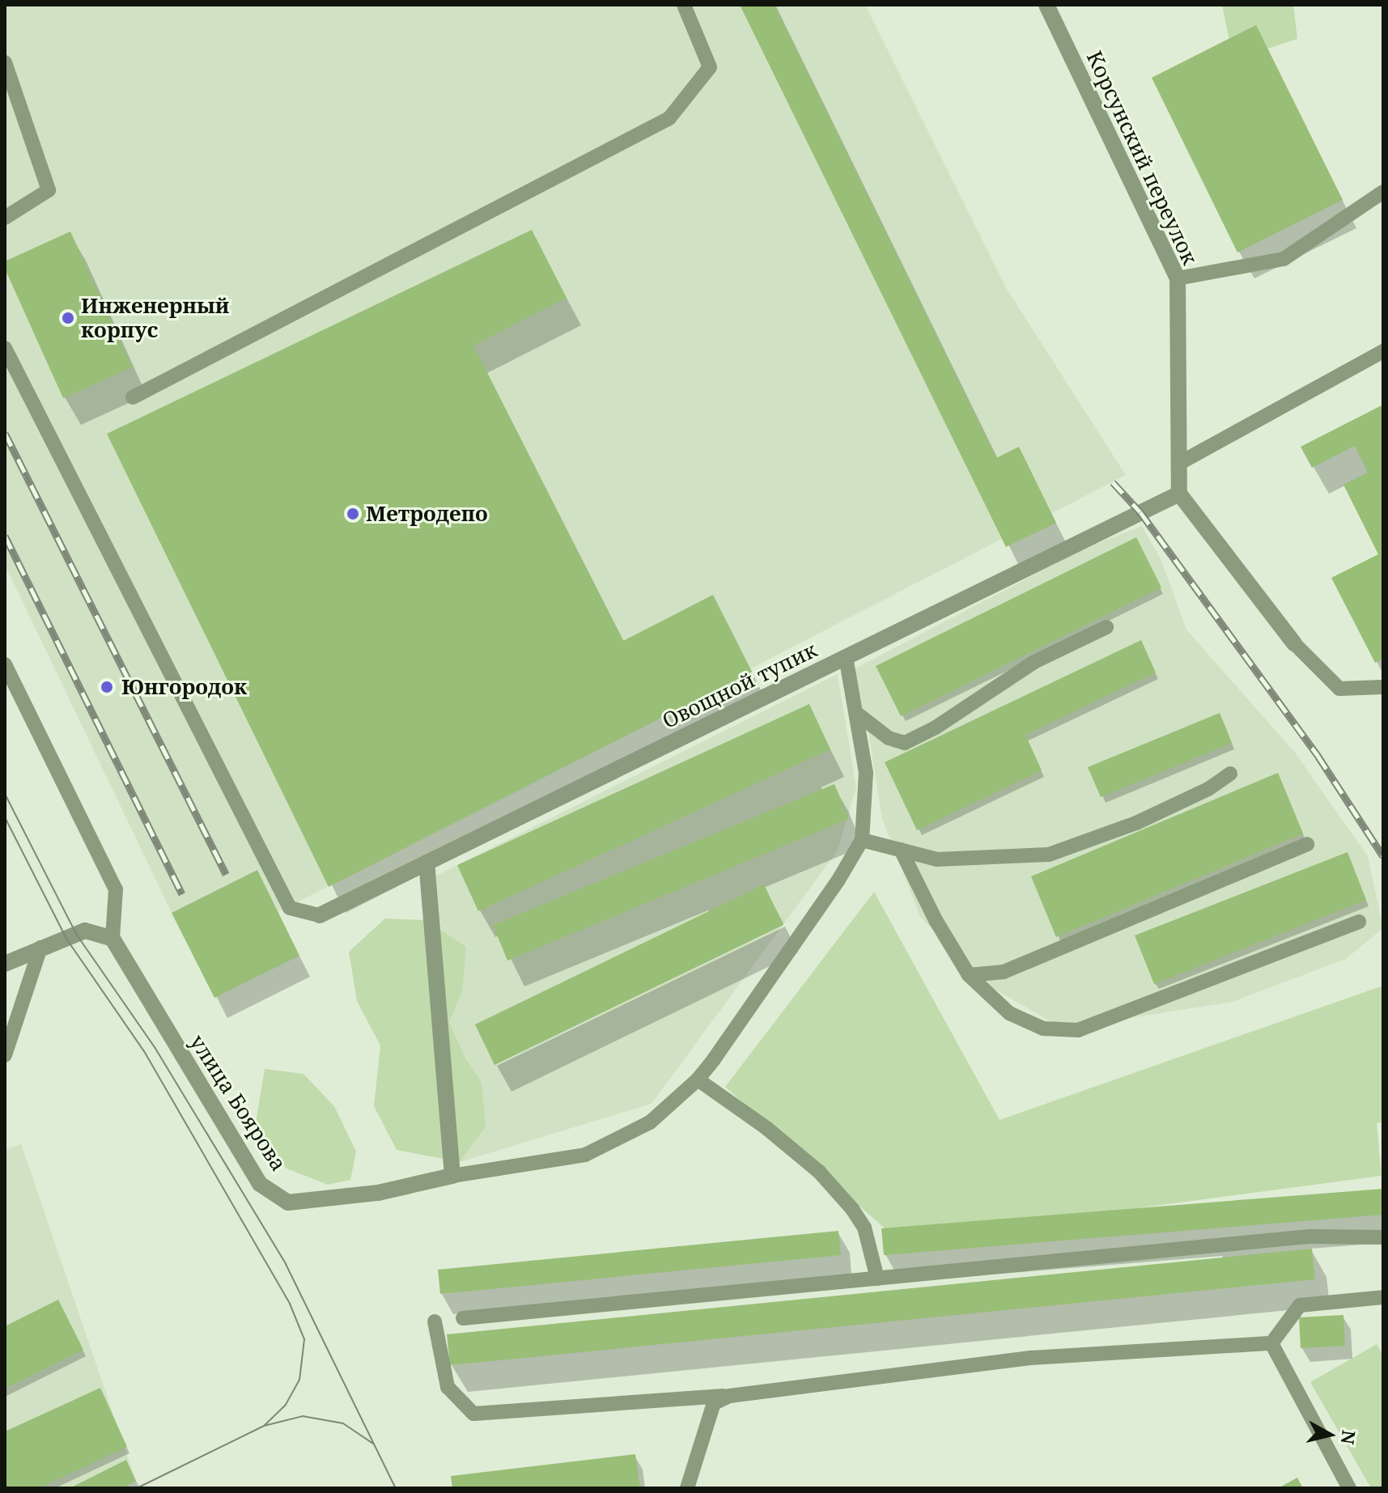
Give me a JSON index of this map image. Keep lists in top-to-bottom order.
{
  "streets": {
    "street": ["Корсунский переулок", "Овощной тупик", "улица Боярова"]
  },
  "crossings": [
    ["Корсунский переулок", "Овощной тупик"]
  ],
  "places": ["Инженерный корпус", "Метродепо", "Юнгородок"],
  "north": "right"
}
